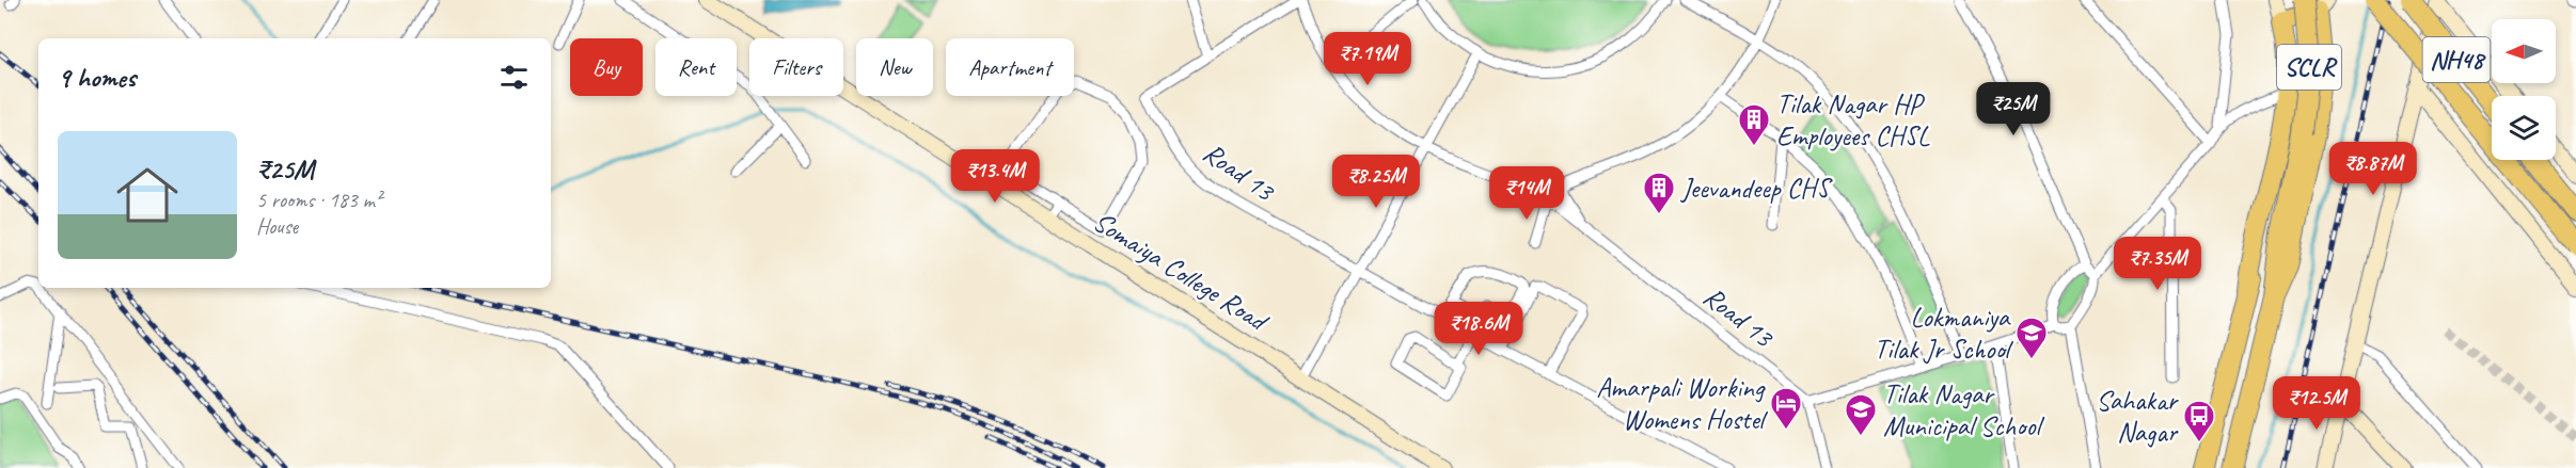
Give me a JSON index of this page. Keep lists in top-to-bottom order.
{
  "streets": {
    "highway": ["NH48", "SCLR"],
    "street": ["Road 13", "Somaiya College Road"]
  },
  "places": {
    "building": ["Tilak Nagar HP Employees CHSL", "Jeevandeep CHS"],
    "school or university": ["Lokmaniya Tilak Jr School", "Tilak Nagar Municipal School"],
    "hotel": ["Amarpali Working Womens Hostel"],
    "bus stop": ["Sahakar Nagar"]
  },
  "north": "left",
  "page": {
    "price": [
      "₹7.19M",
      "₹25M",
      "₹8.87M",
      "₹13.4M",
      "₹8.25M",
      "₹14M",
      "₹7.35M",
      "₹18.6M",
      "₹12.5M"
    ],
    "chip": [
      "Buy",
      "Rent",
      "Filters",
      "New",
      "Apartment"
    ],
    "heading": "9 homes",
    "list": [
      {
        "name": "₹25M",
        "note": "5 rooms · 183 m² · House"
      }
    ]
  }
}
